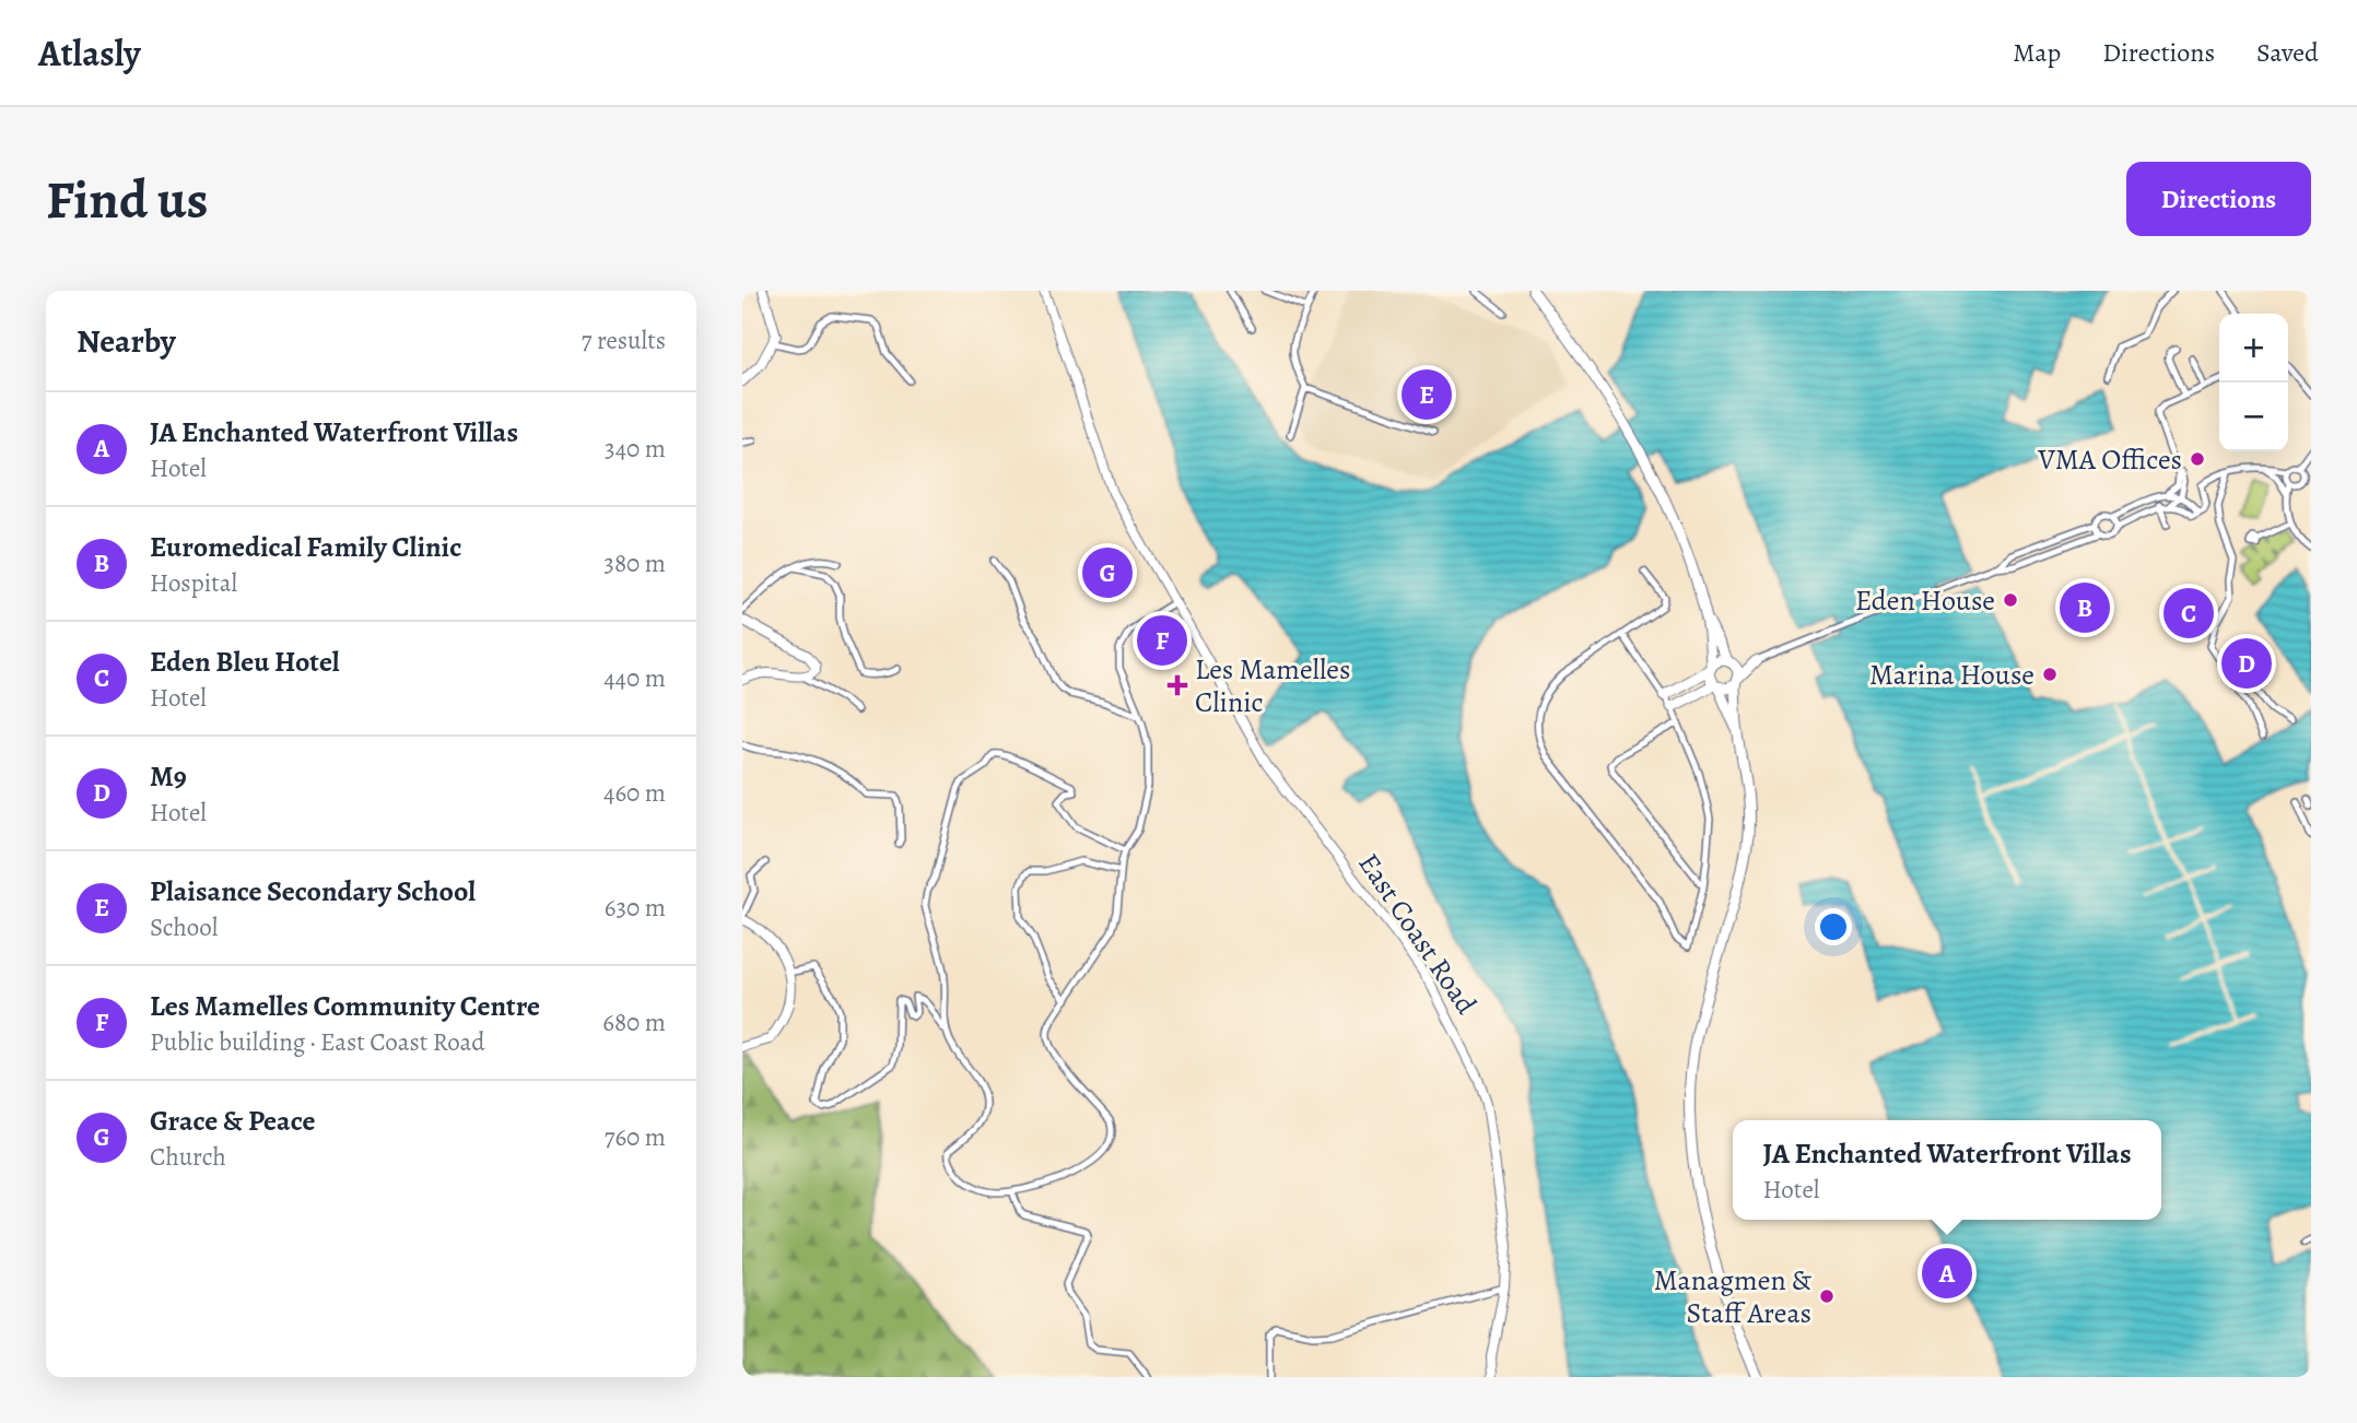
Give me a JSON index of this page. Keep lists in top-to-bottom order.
{
  "streets": {
    "main road": ["East Coast Road"]
  },
  "places": {
    "other": [
      "VMA Offices",
      "Eden House",
      "Marina House",
      "Managmen & Staff Areas"
    ],
    "health": ["Les Mamelles Clinic"]
  },
  "page": {
    "header": "Atlasly",
    "nav": ["Map", "Directions", "Saved"],
    "buttons": "Directions",
    "title": "Find us",
    "heading": ["Nearby", "7 results"],
    "map_buttons": ["+", "−"],
    "pins": [
      "E",
      "G",
      "B",
      "C",
      "F",
      "D",
      "A"
    ],
    "list": [
      {
        "mark": "A",
        "name": "JA Enchanted Waterfront Villas",
        "note": "Hotel",
        "value": "340 m"
      },
      {
        "mark": "B",
        "name": "Euromedical Family Clinic",
        "note": "Hospital",
        "value": "380 m"
      },
      {
        "mark": "C",
        "name": "Eden Bleu Hotel",
        "note": "Hotel",
        "value": "440 m"
      },
      {
        "mark": "D",
        "name": "M9",
        "note": "Hotel",
        "value": "460 m"
      },
      {
        "mark": "E",
        "name": "Plaisance Secondary School",
        "note": "School",
        "value": "630 m"
      },
      {
        "mark": "F",
        "name": "Les Mamelles Community Centre",
        "note": "Public building · East Coast Road",
        "value": "680 m"
      },
      {
        "mark": "G",
        "name": "Grace & Peace",
        "note": "Church",
        "value": "760 m"
      }
    ],
    "popup": ["JA Enchanted Waterfront Villas", "Hotel"]
  }
}
